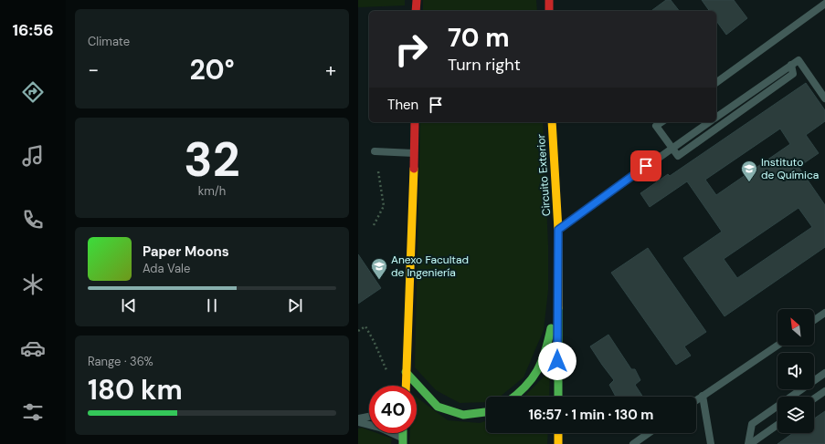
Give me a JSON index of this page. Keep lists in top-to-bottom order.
{
  "streets": {
    "street": ["Circuito Exterior"]
  },
  "places": {
    "school or university": ["Instituto de Química", "Anexo Facultad de Ingeniería"]
  },
  "north": "top left",
  "page": {
    "tabs": "16:56",
    "tile": [
      "Climate",
      ["32", "km/h"],
      ["Range · 36%", "180 km"]
    ],
    "turn": ["70 m", "Turn right"],
    "heat": ["−", "20°", "+"],
    "then": "Then",
    "song": ["Paper Moons", "Ada Vale"],
    "limit": "40",
    "trip": "16:57 · 1 min · 130 m"
  }
}
